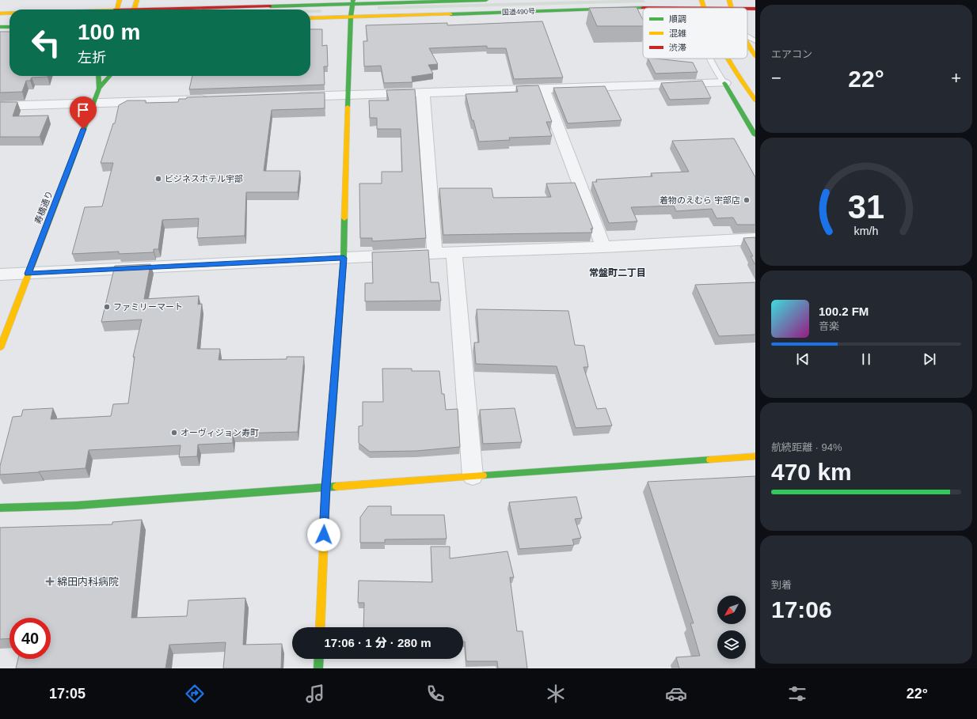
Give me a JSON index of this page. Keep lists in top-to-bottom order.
{
  "streets": {
    "main road": ["国道490号", "寿橋通り"]
  },
  "districts": ["常盤町二丁目"],
  "places": {
    "other": [
      "ビジネスホテル宇部",
      "着物のえむら 宇部店",
      "ファミリーマート",
      "オーヴィジョン寿町"
    ],
    "health": ["綿田内科病院"]
  },
  "legend": ["順調", "混雑", "渋滞"],
  "north": "bottom left",
  "page": {
    "tile": [
      "エアコン",
      ["航続距離 · 94%", "470 km"],
      ["到着", "17:06"]
    ],
    "turn": ["100 m", "左折"],
    "heat": ["−", "22°", "+"],
    "song": ["100.2 FM", "音楽"],
    "limit": "40",
    "trip": "17:06 · 1 分 · 280 m",
    "tabs": ["17:05", "22°"],
    "gauge": ["31", "km/h"]
  }
}
